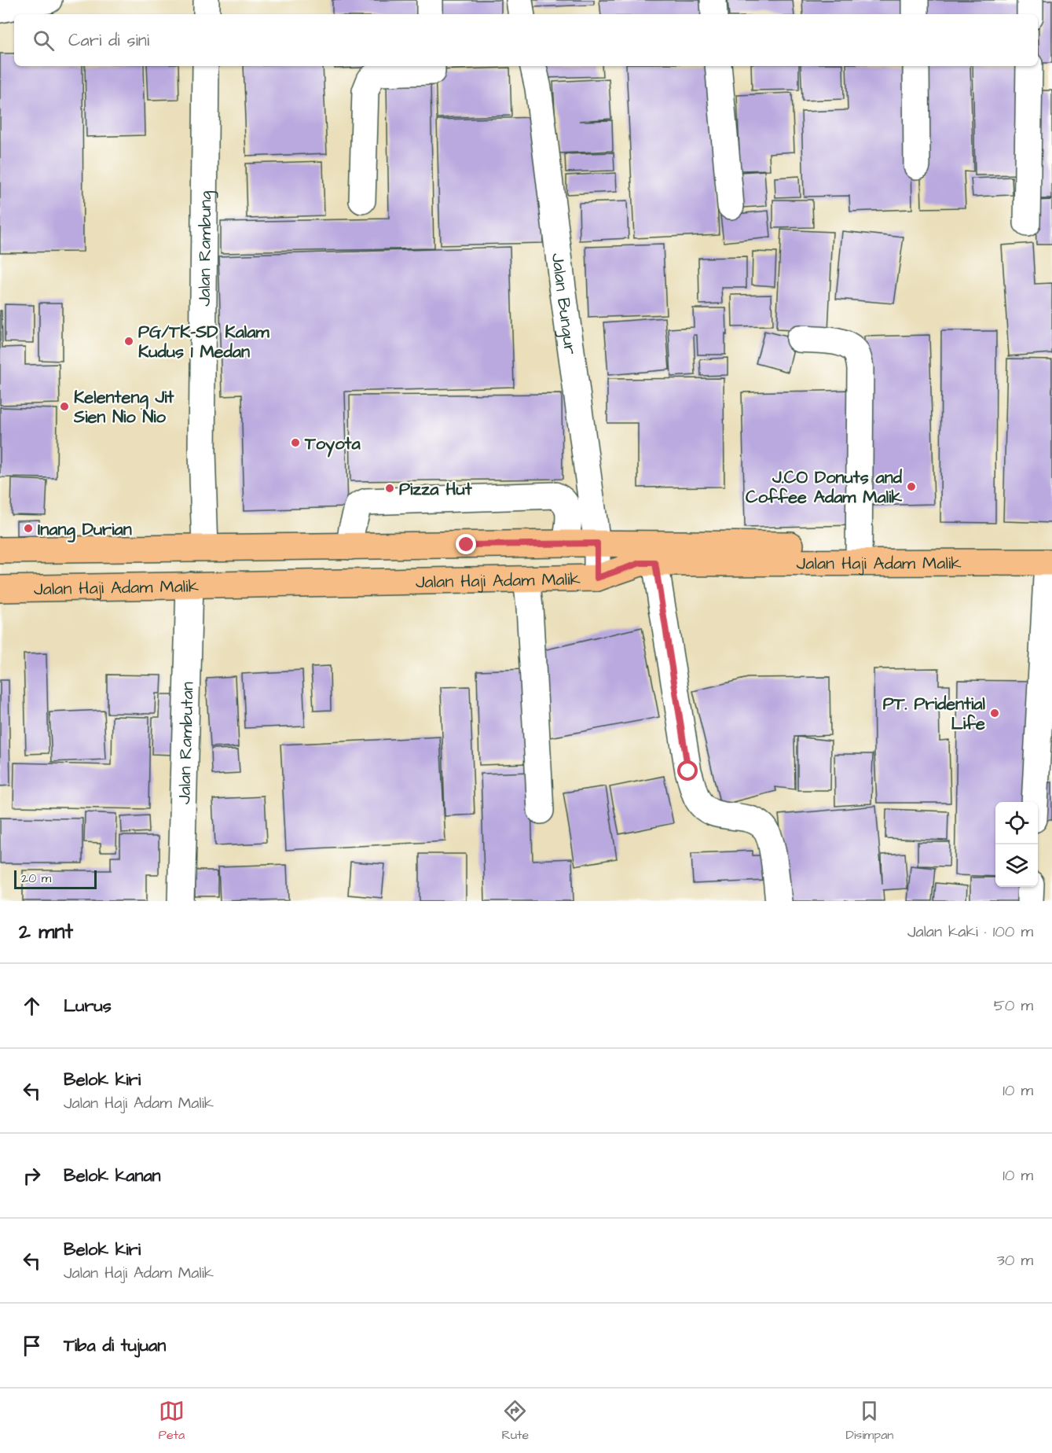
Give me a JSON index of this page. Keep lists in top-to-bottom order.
{
  "streets": {
    "main road": ["Jalan Haji Adam Malik"],
    "street": ["Jalan Rambung", "Jalan Bungur", "Jalan Rambutan"]
  },
  "crossings": [
    ["Jalan Rambung", "Jalan Haji Adam Malik"],
    ["Jalan Bungur", "Jalan Haji Adam Malik"],
    ["Jalan Haji Adam Malik", "Jalan Rambutan"]
  ],
  "places": [
    "PG/TK-SD Kalam Kudus 1 Medan",
    "Kelenteng Jit Sien Nio Nio",
    "Toyota",
    "J.CO Donuts and Coffee Adam Malik",
    "Pizza Hut",
    "Inang Durian",
    "PT. Pridential Life"
  ],
  "scale_bar": "20 m",
  "page": {
    "search": "Cari di sini",
    "scale": "20 m",
    "heading": ["2 mnt", "Jalan kaki · 100 m"],
    "list": [
      ["Lurus", "50 m"],
      ["Belok kiri", "Jalan Haji Adam Malik", "10 m"],
      ["Belok kanan", "10 m"],
      ["Belok kiri", "Jalan Haji Adam Malik", "30 m"],
      "Tiba di tujuan"
    ],
    "nav": ["Peta", "Rute", "Disimpan"]
  }
}
